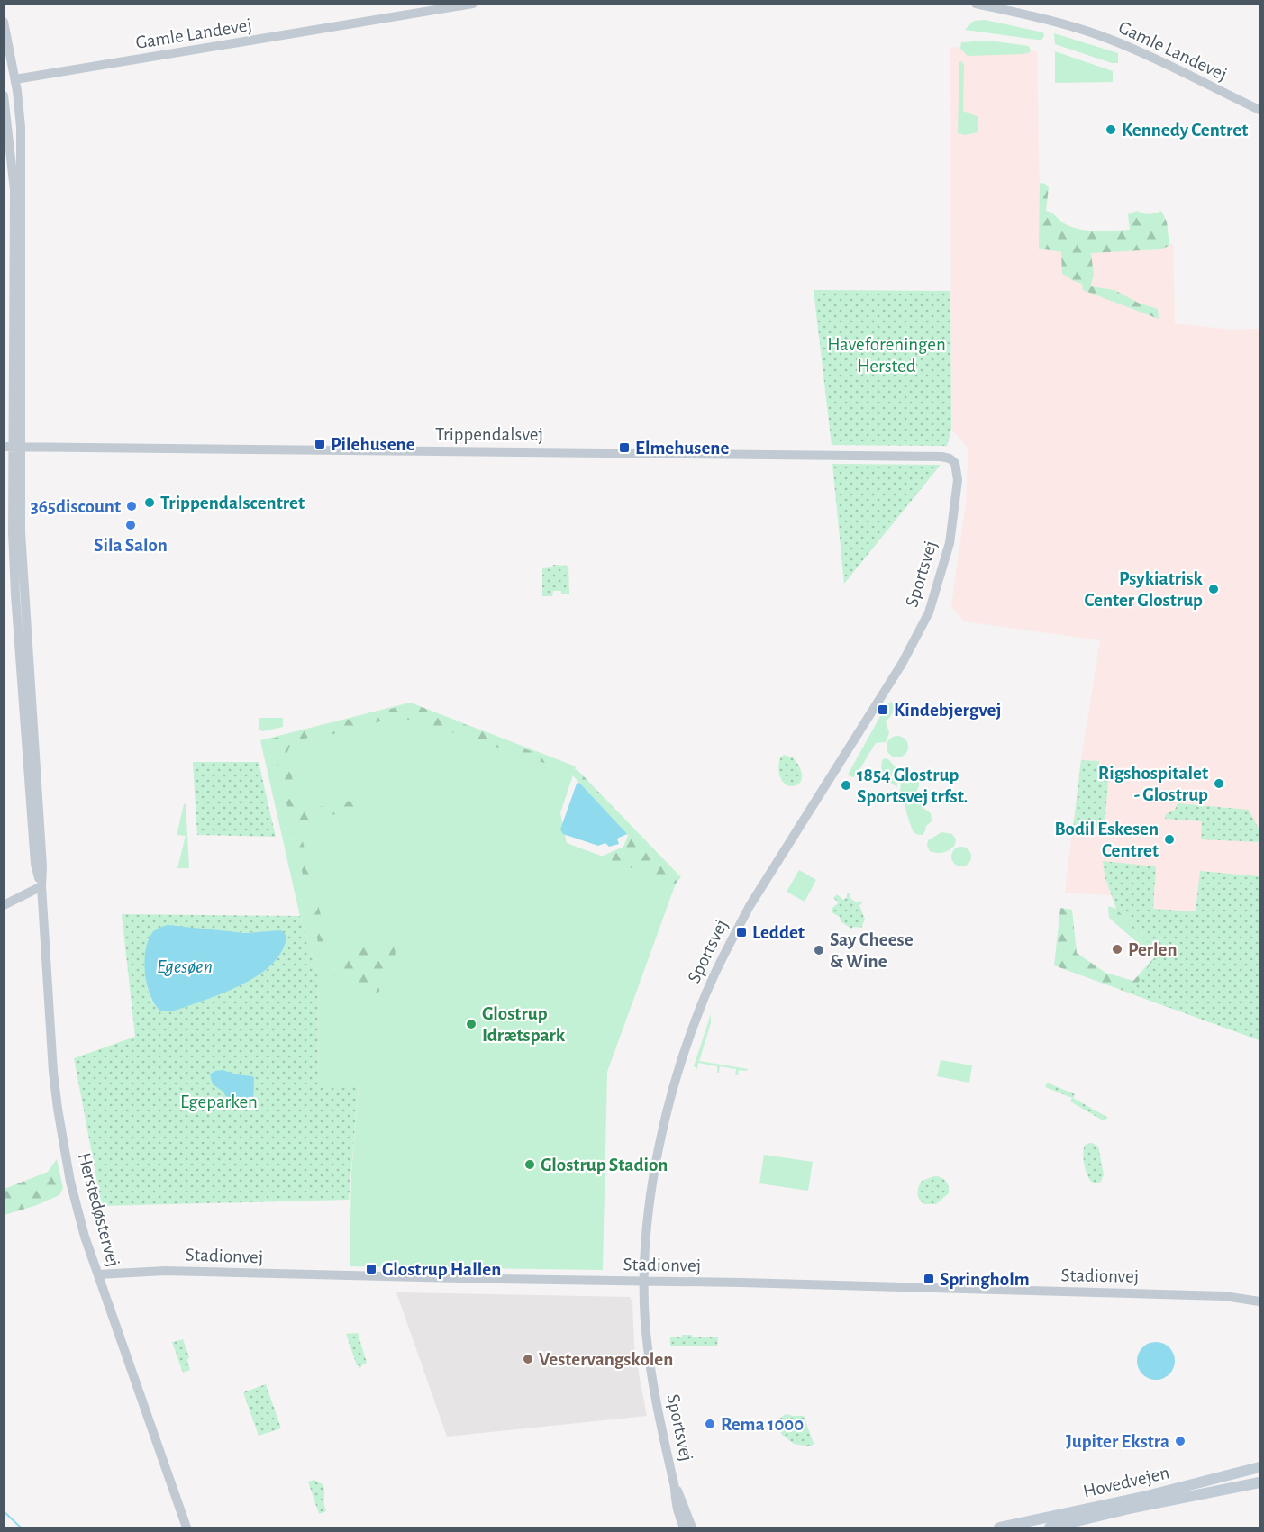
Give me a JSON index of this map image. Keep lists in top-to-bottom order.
{
  "streets": {
    "main road": ["Hovedvejen"],
    "street": [
      "Gamle Landevej",
      "Trippendalsvej",
      "Sportsvej",
      "Herstedøstervej",
      "Stadionvej"
    ]
  },
  "crossings": [
    ["Gamle Landevej", "Herstedøstervej"],
    ["Trippendalsvej", "Sportsvej"],
    ["Trippendalsvej", "Herstedøstervej"],
    ["Sportsvej", "Stadionvej"],
    ["Herstedøstervej", "Stadionvej"]
  ],
  "water": ["Egesøen"],
  "parks": ["Haveforeningen Hersted", "Egeparken"],
  "places": {
    "other": [
      "Kennedy Centret",
      "Trippendalscentret",
      "365discount",
      "Sila Salon",
      "Psykiatrisk Center Glostrup",
      "Rigshospitalet - Glostrup",
      "1854 Glostrup Sportsvej trfst.",
      "Bodil Eskesen Centret",
      "Perlen",
      "Say Cheese & Wine",
      "Glostrup Idrætspark",
      "Glostrup Stadion",
      "Vestervangskolen",
      "Rema 1000",
      "Jupiter Ekstra"
    ],
    "transit": [
      "Pilehusene",
      "Elmehusene",
      "Kindebjergvej",
      "Leddet",
      "Glostrup Hallen",
      "Springholm"
    ]
  }
}
